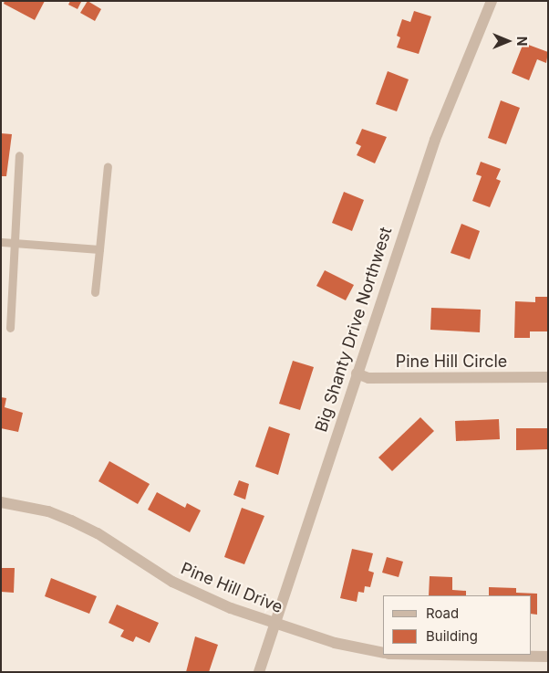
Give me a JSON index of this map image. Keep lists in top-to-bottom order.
{
  "streets": {
    "street": ["Big Shanty Drive Northwest", "Pine Hill Circle", "Pine Hill Drive"]
  },
  "crossings": [
    ["Big Shanty Drive Northwest", "Pine Hill Circle"],
    ["Big Shanty Drive Northwest", "Pine Hill Drive"]
  ],
  "legend": ["Road", "Building"],
  "north": "right"
}
